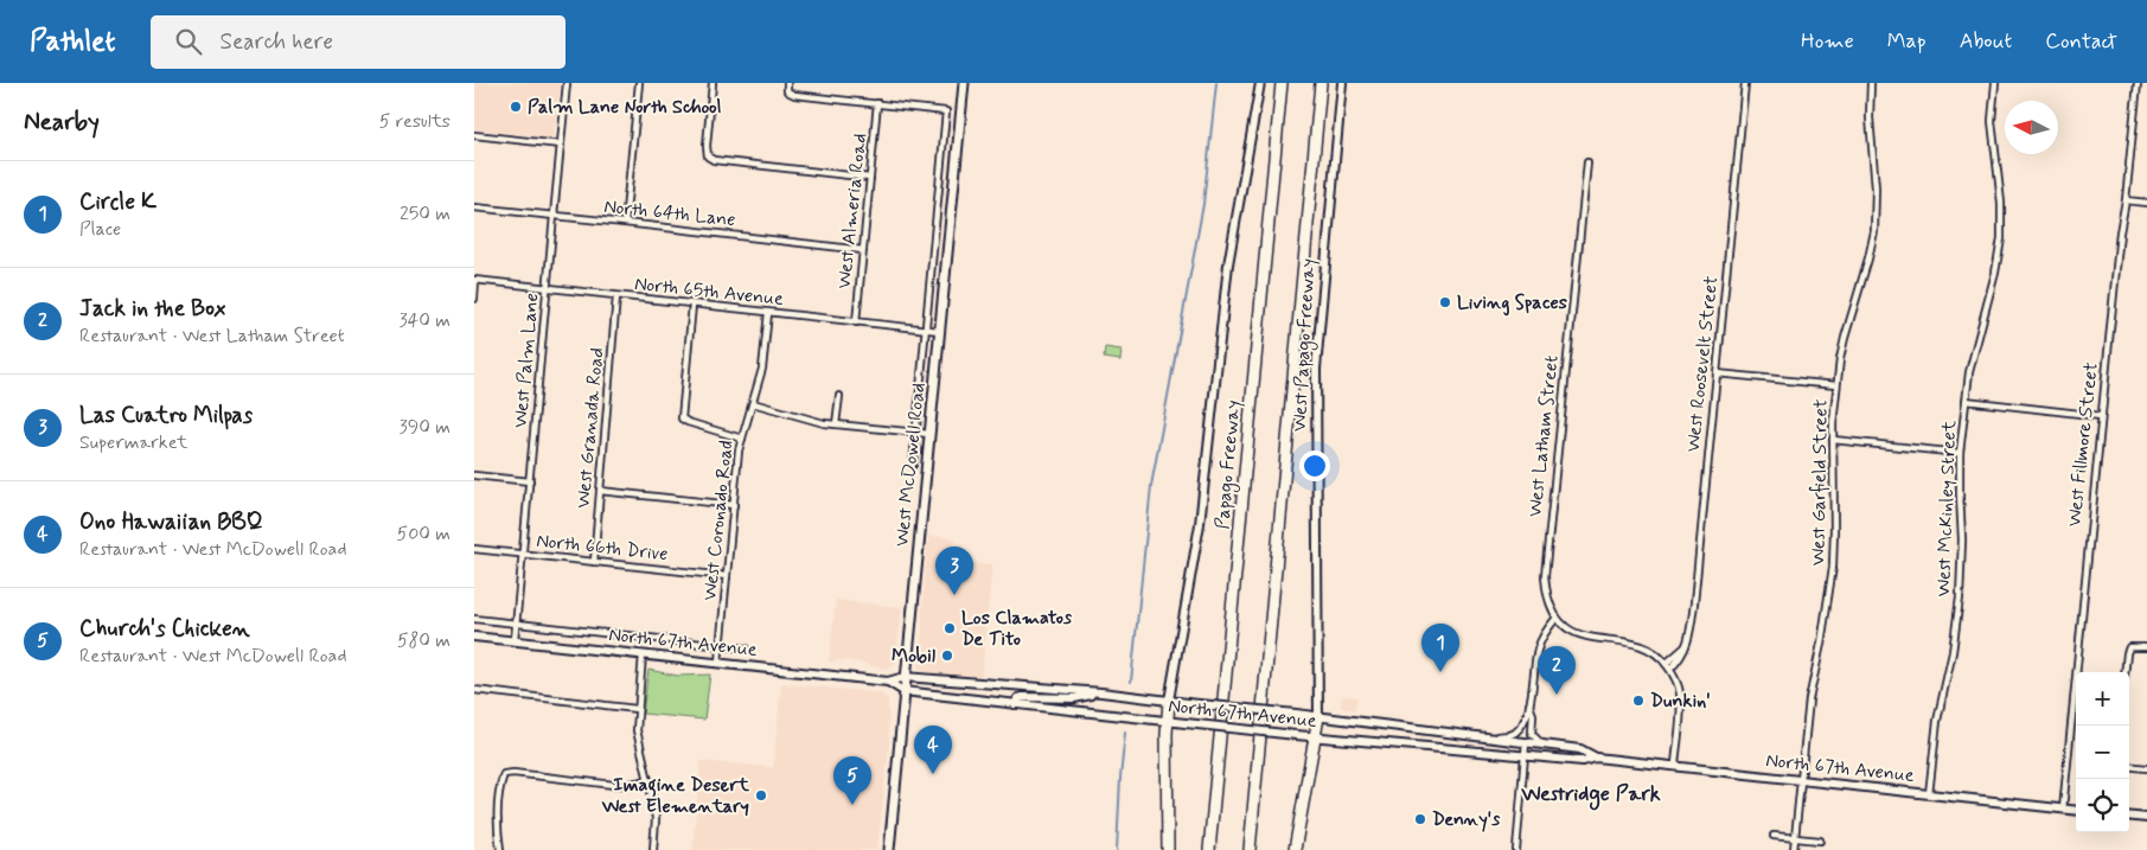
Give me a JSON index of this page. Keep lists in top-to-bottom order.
{
  "streets": {
    "highway": ["Papago Freeway"],
    "main road": ["West Papago Freeway", "West McDowell Road", "North 67th Avenue"],
    "street": [
      "West Almeria Road",
      "North 64th Lane",
      "North 65th Avenue",
      "West Palm Lane",
      "West Roosevelt Street",
      "West Granada Road",
      "West Latham Street",
      "West Fillmore Street",
      "West Garfield Street",
      "West McKinley Street",
      "West Coronado Road",
      "North 66th Drive"
    ]
  },
  "crossings": [
    ["West Almeria Road", "North 64th Lane"],
    ["West Almeria Road", "North 65th Avenue"],
    ["West Almeria Road", "West McDowell Road"],
    ["North 64th Lane", "West Palm Lane"],
    ["North 65th Avenue", "West Palm Lane"],
    ["North 65th Avenue", "West Granada Road"],
    ["North 65th Avenue", "West McDowell Road"],
    ["North 65th Avenue", "West Coronado Road"],
    ["West Papago Freeway", "North 67th Avenue"],
    ["West Palm Lane", "North 66th Drive"],
    ["West Palm Lane", "North 67th Avenue"],
    ["West Granada Road", "North 66th Drive"],
    ["West Fillmore Street", "North 67th Avenue"],
    ["West McDowell Road", "North 67th Avenue"],
    ["West Garfield Street", "North 67th Avenue"],
    ["West McKinley Street", "North 67th Avenue"],
    ["West Coronado Road", "North 66th Drive"],
    ["West Coronado Road", "North 67th Avenue"]
  ],
  "districts": ["Westridge Park"],
  "places": [
    "Palm Lane North School",
    "Living Spaces",
    "Los Clamatos De Tito",
    "Mobil",
    "Dunkin'",
    "Imagine Desert West Elementary",
    "Denny's"
  ],
  "north": "left",
  "page": {
    "header": "Pathlet",
    "search": "Search here",
    "nav": [
      "Home",
      "Map",
      "About",
      "Contact"
    ],
    "heading": ["Nearby", "5 results"],
    "list": [
      {
        "mark": "1",
        "name": "Circle K",
        "note": "Place",
        "value": "250 m"
      },
      {
        "mark": "2",
        "name": "Jack in the Box",
        "note": "Restaurant · West Latham Street",
        "value": "340 m"
      },
      {
        "mark": "3",
        "name": "Las Cuatro Milpas",
        "note": "Supermarket",
        "value": "390 m"
      },
      {
        "mark": "4",
        "name": "Ono Hawaiian BBQ",
        "note": "Restaurant · West McDowell Road",
        "value": "500 m"
      },
      {
        "mark": "5",
        "name": "Church's Chicken",
        "note": "Restaurant · West McDowell Road",
        "value": "580 m"
      }
    ],
    "pins": [
      "3",
      "1",
      "2",
      "4",
      "5"
    ],
    "map_buttons": ["+", "−"]
  }
}
